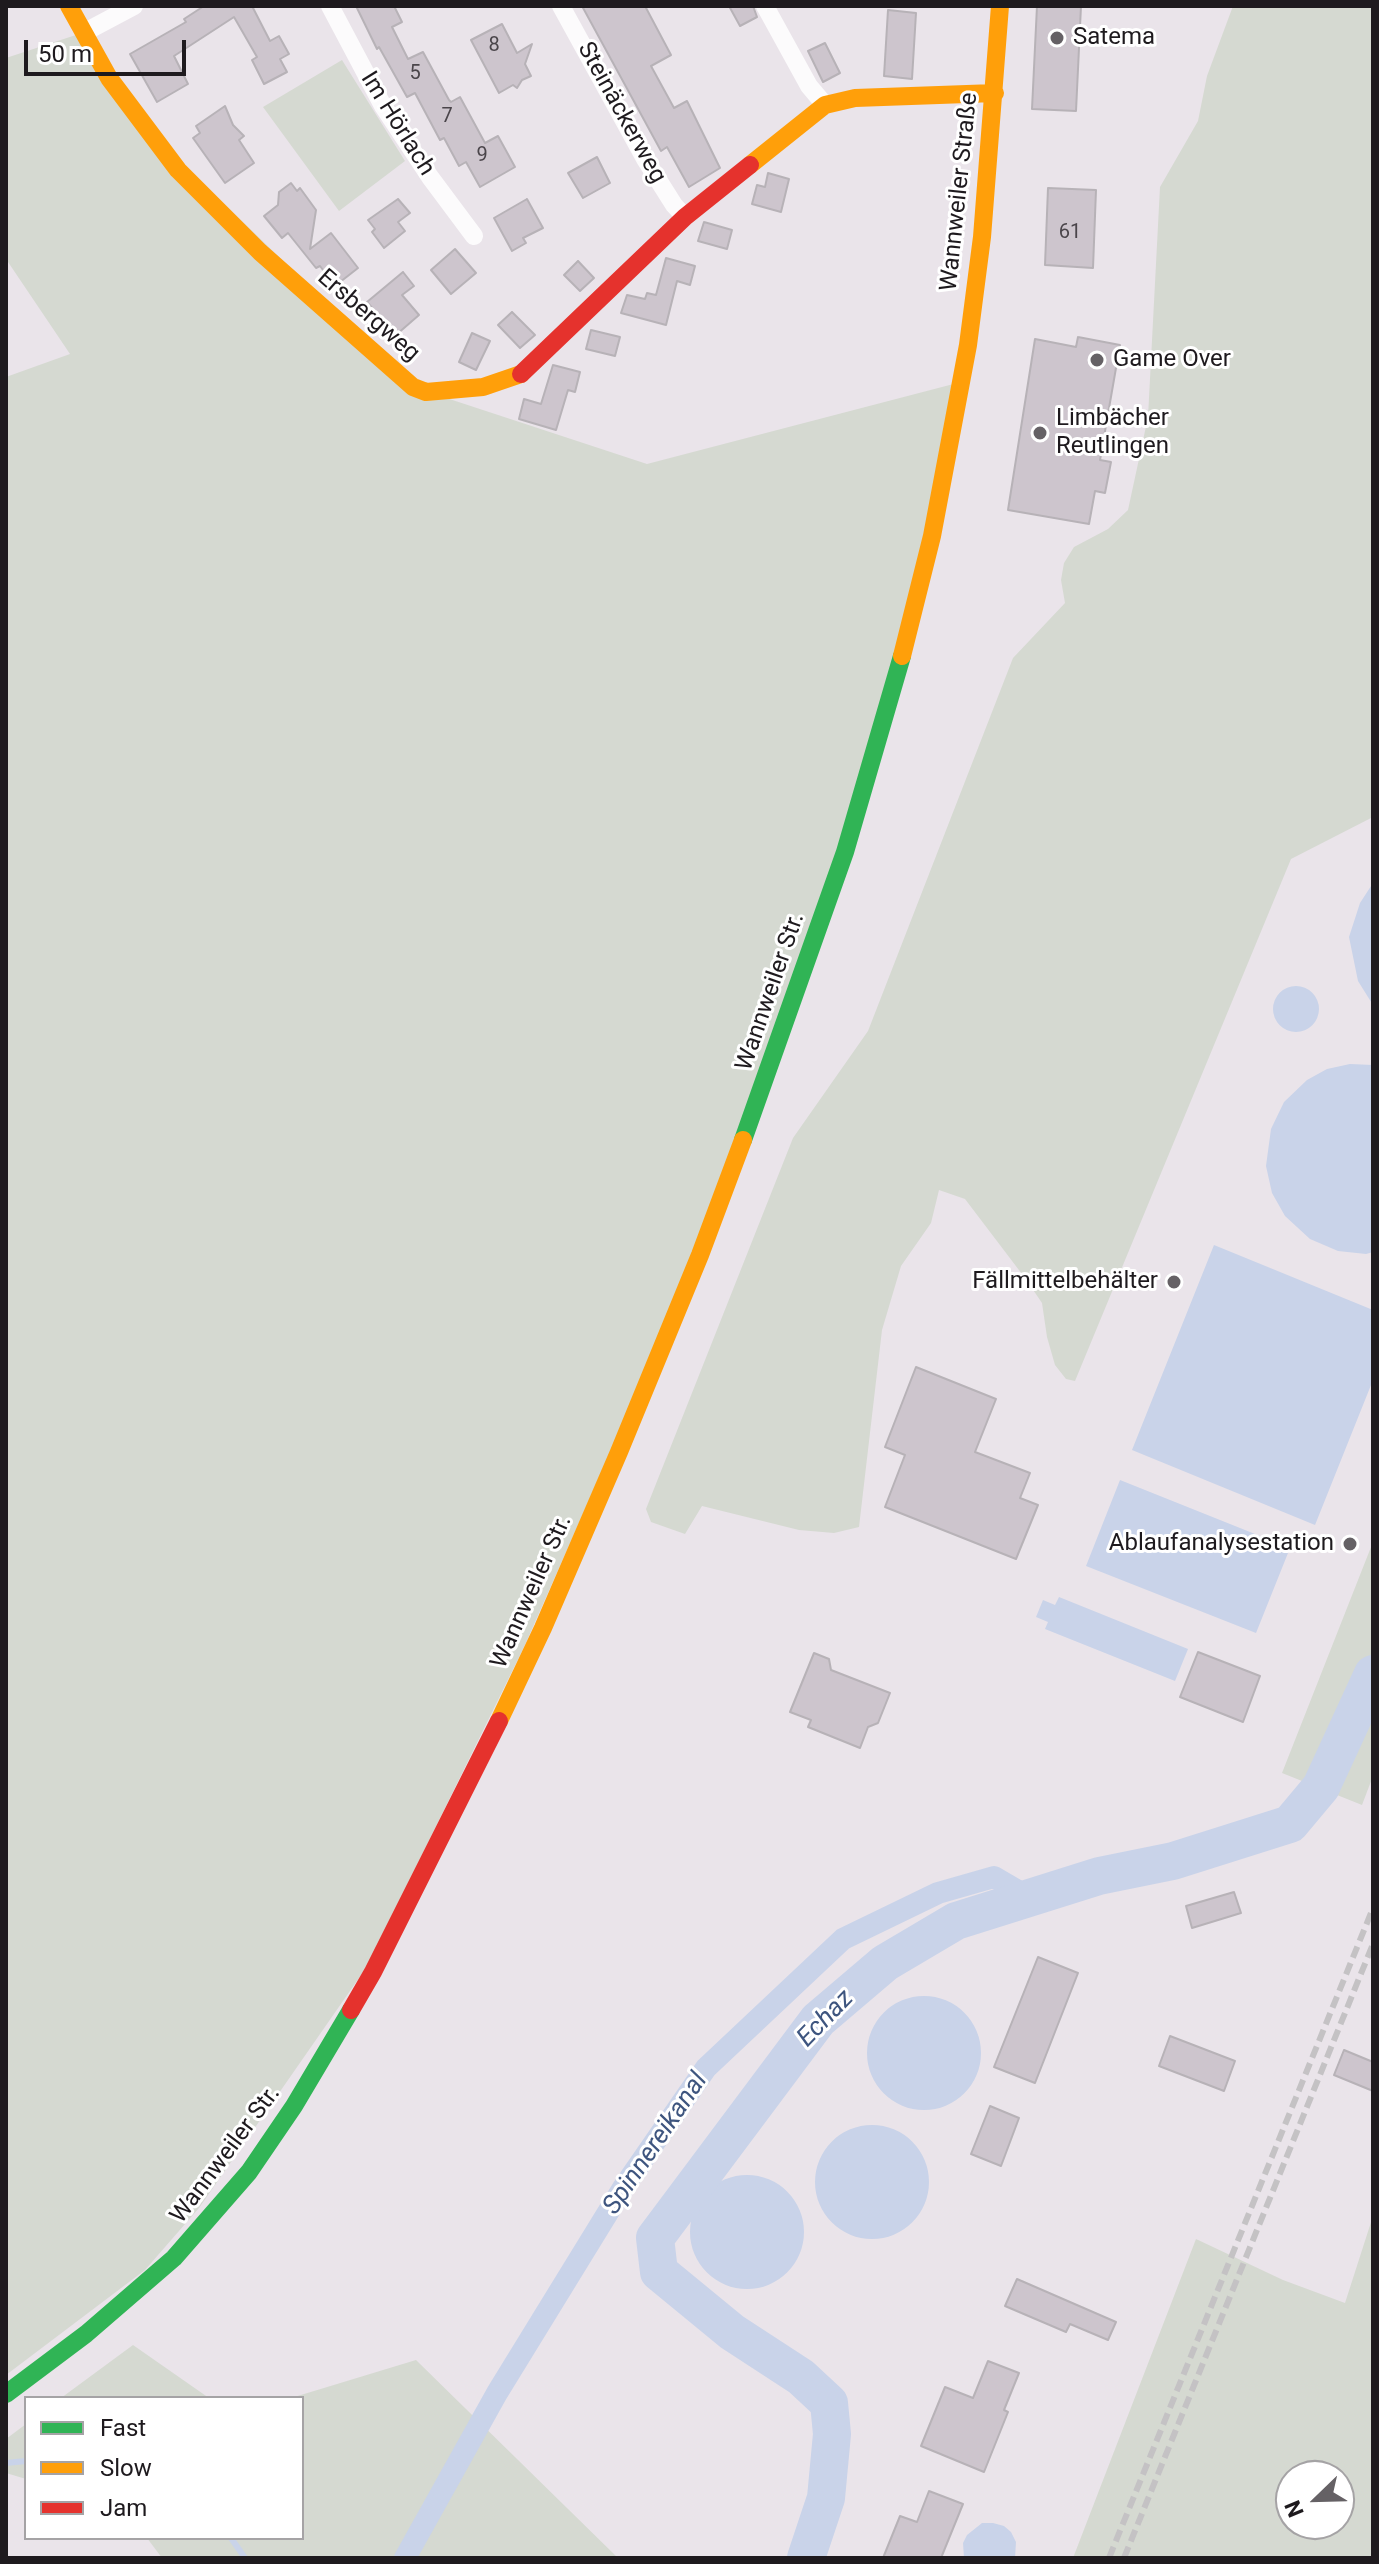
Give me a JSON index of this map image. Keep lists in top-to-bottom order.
{
  "streets": {
    "main road": ["Wannweiler Straße", "Ersbergweg", "Wannweiler Str."],
    "street": ["Steinäckerweg", "Im Hörlach"]
  },
  "crossings": [
    ["Steinäckerweg", "Ersbergweg"],
    ["Wannweiler Straße", "Ersbergweg"],
    ["Wannweiler Straße", "Wannweiler Str."]
  ],
  "water": ["Echaz", "Spinnereikanal"],
  "places": [
    "Satema",
    "Game Over",
    "Limbächer Reutlingen",
    "Fällmittelbehälter",
    "Ablaufanalysestation"
  ],
  "house_numbers": [
    "8",
    "5",
    "7",
    "9",
    "61"
  ],
  "legend": ["Fast", "Slow", "Jam"],
  "scale_bar": "50 m",
  "north": "bottom left"
}
